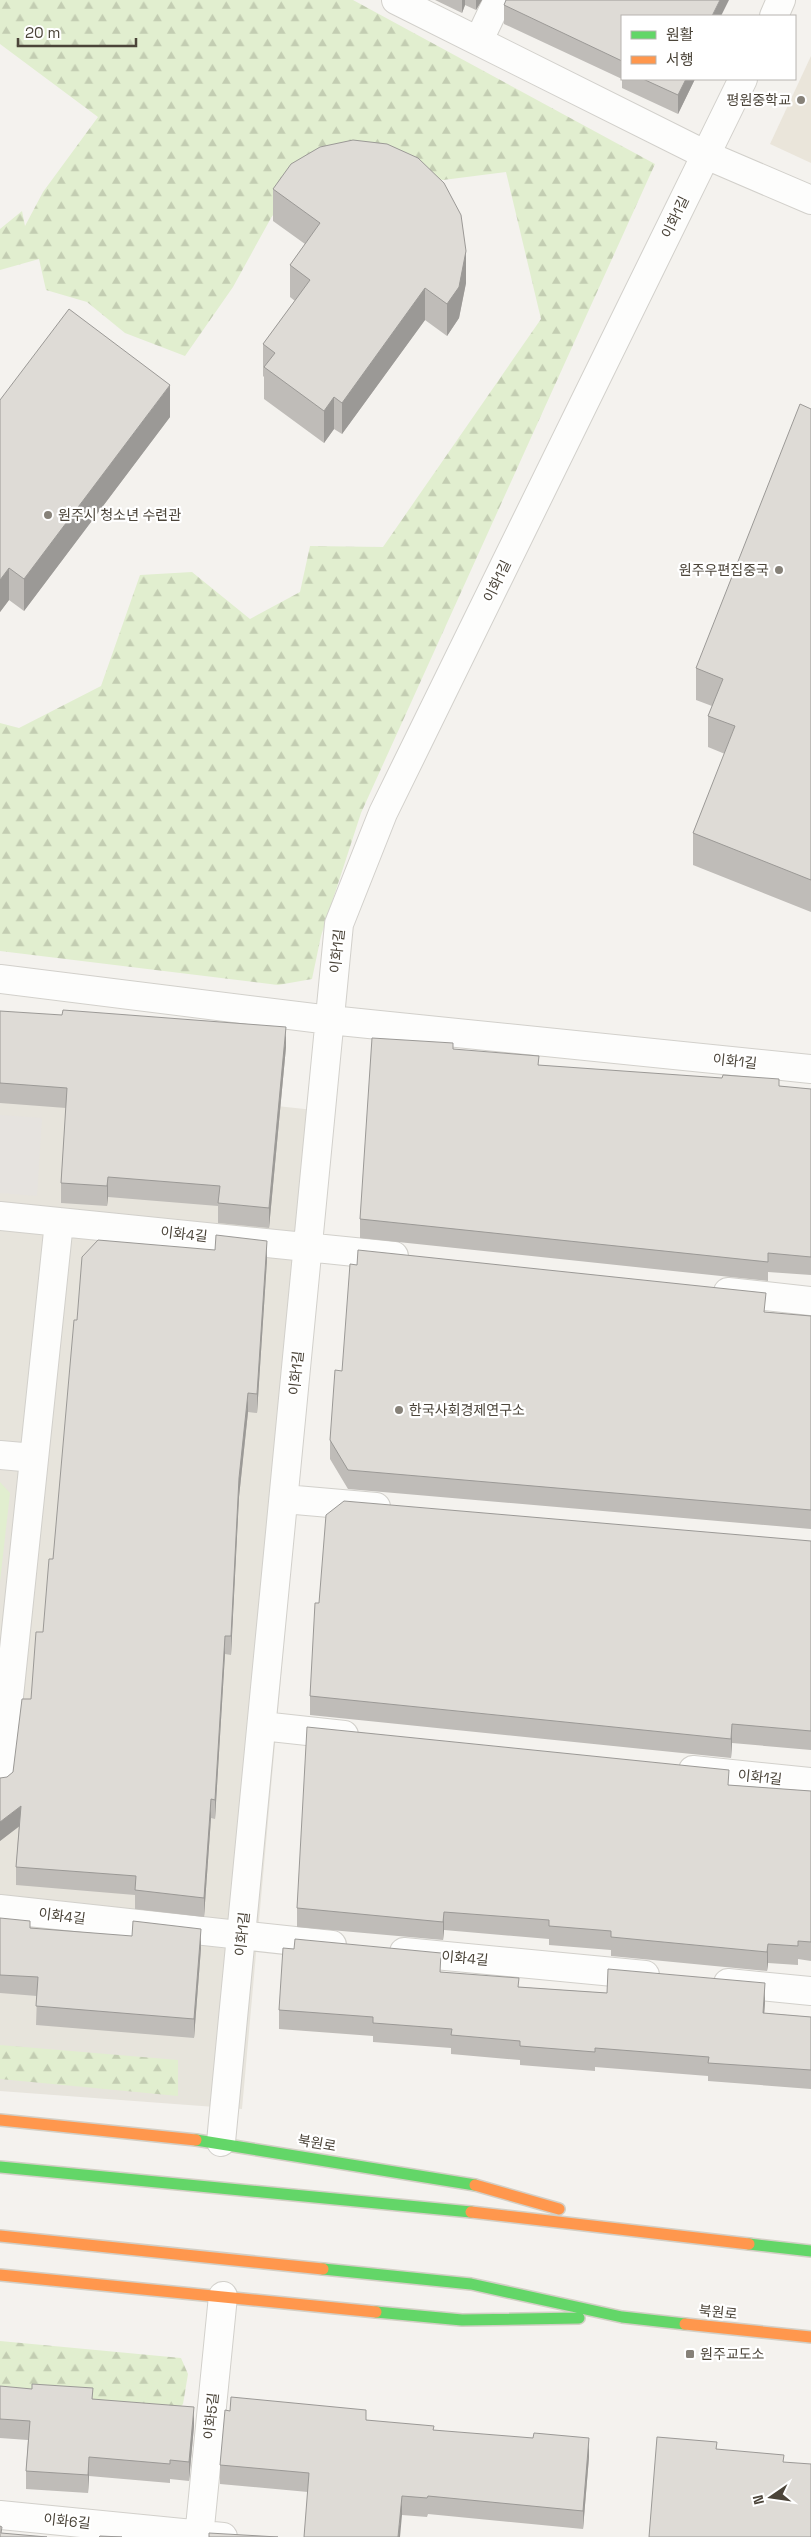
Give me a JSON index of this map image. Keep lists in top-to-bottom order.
{
  "streets": {
    "street": [
      "이화1길",
      "이화4길",
      "북원로",
      "이화5길",
      "이화6길"
    ]
  },
  "crossings": [
    ["이화1길", "이화4길"],
    ["이화1길", "북원로"],
    ["북원로", "이화5길"],
    ["이화5길", "이화6길"]
  ],
  "places": {
    "other": [
      "평원중학교",
      "원주시 청소년 수련관",
      "원주우편집중국",
      "한국사회경제연구소"
    ],
    "transit": ["원주교도소"]
  },
  "legend": ["원활", "서행"],
  "scale_bar": "20 m",
  "north": "left"
}
